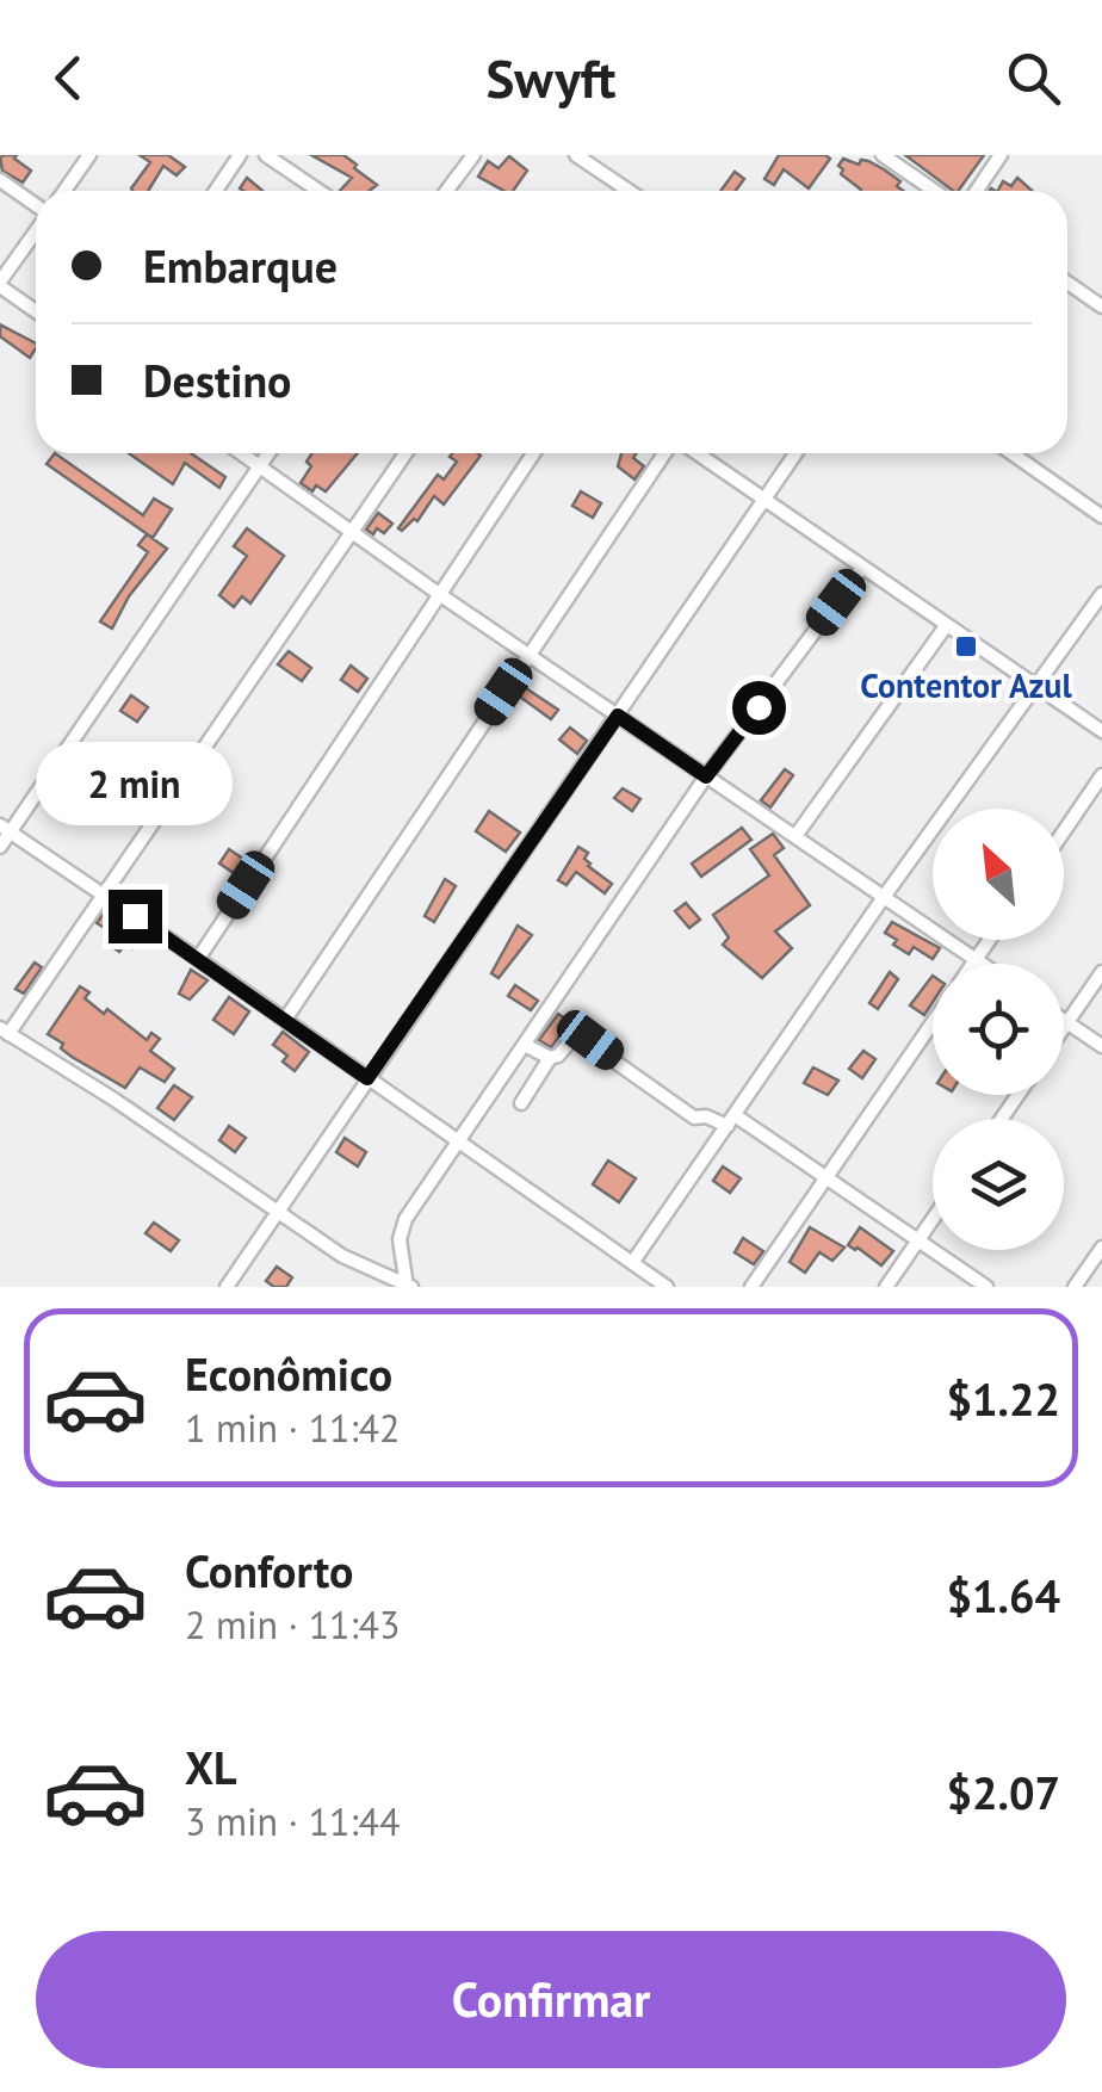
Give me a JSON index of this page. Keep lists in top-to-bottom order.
{
  "places": {
    "transit": ["Contentor Azul"]
  },
  "north": "top left",
  "page": {
    "header": "Swyft",
    "banner": ["Embarque", "Destino"],
    "bubble": "2 min",
    "list": [
      {
        "name": "Econômico",
        "note": "1 min · 11:42",
        "value": "$1.22"
      },
      {
        "name": "Conforto",
        "note": "2 min · 11:43",
        "value": "$1.64"
      },
      {
        "name": "XL",
        "note": "3 min · 11:44",
        "value": "$2.07"
      }
    ],
    "buttons": "Confirmar"
  }
}
